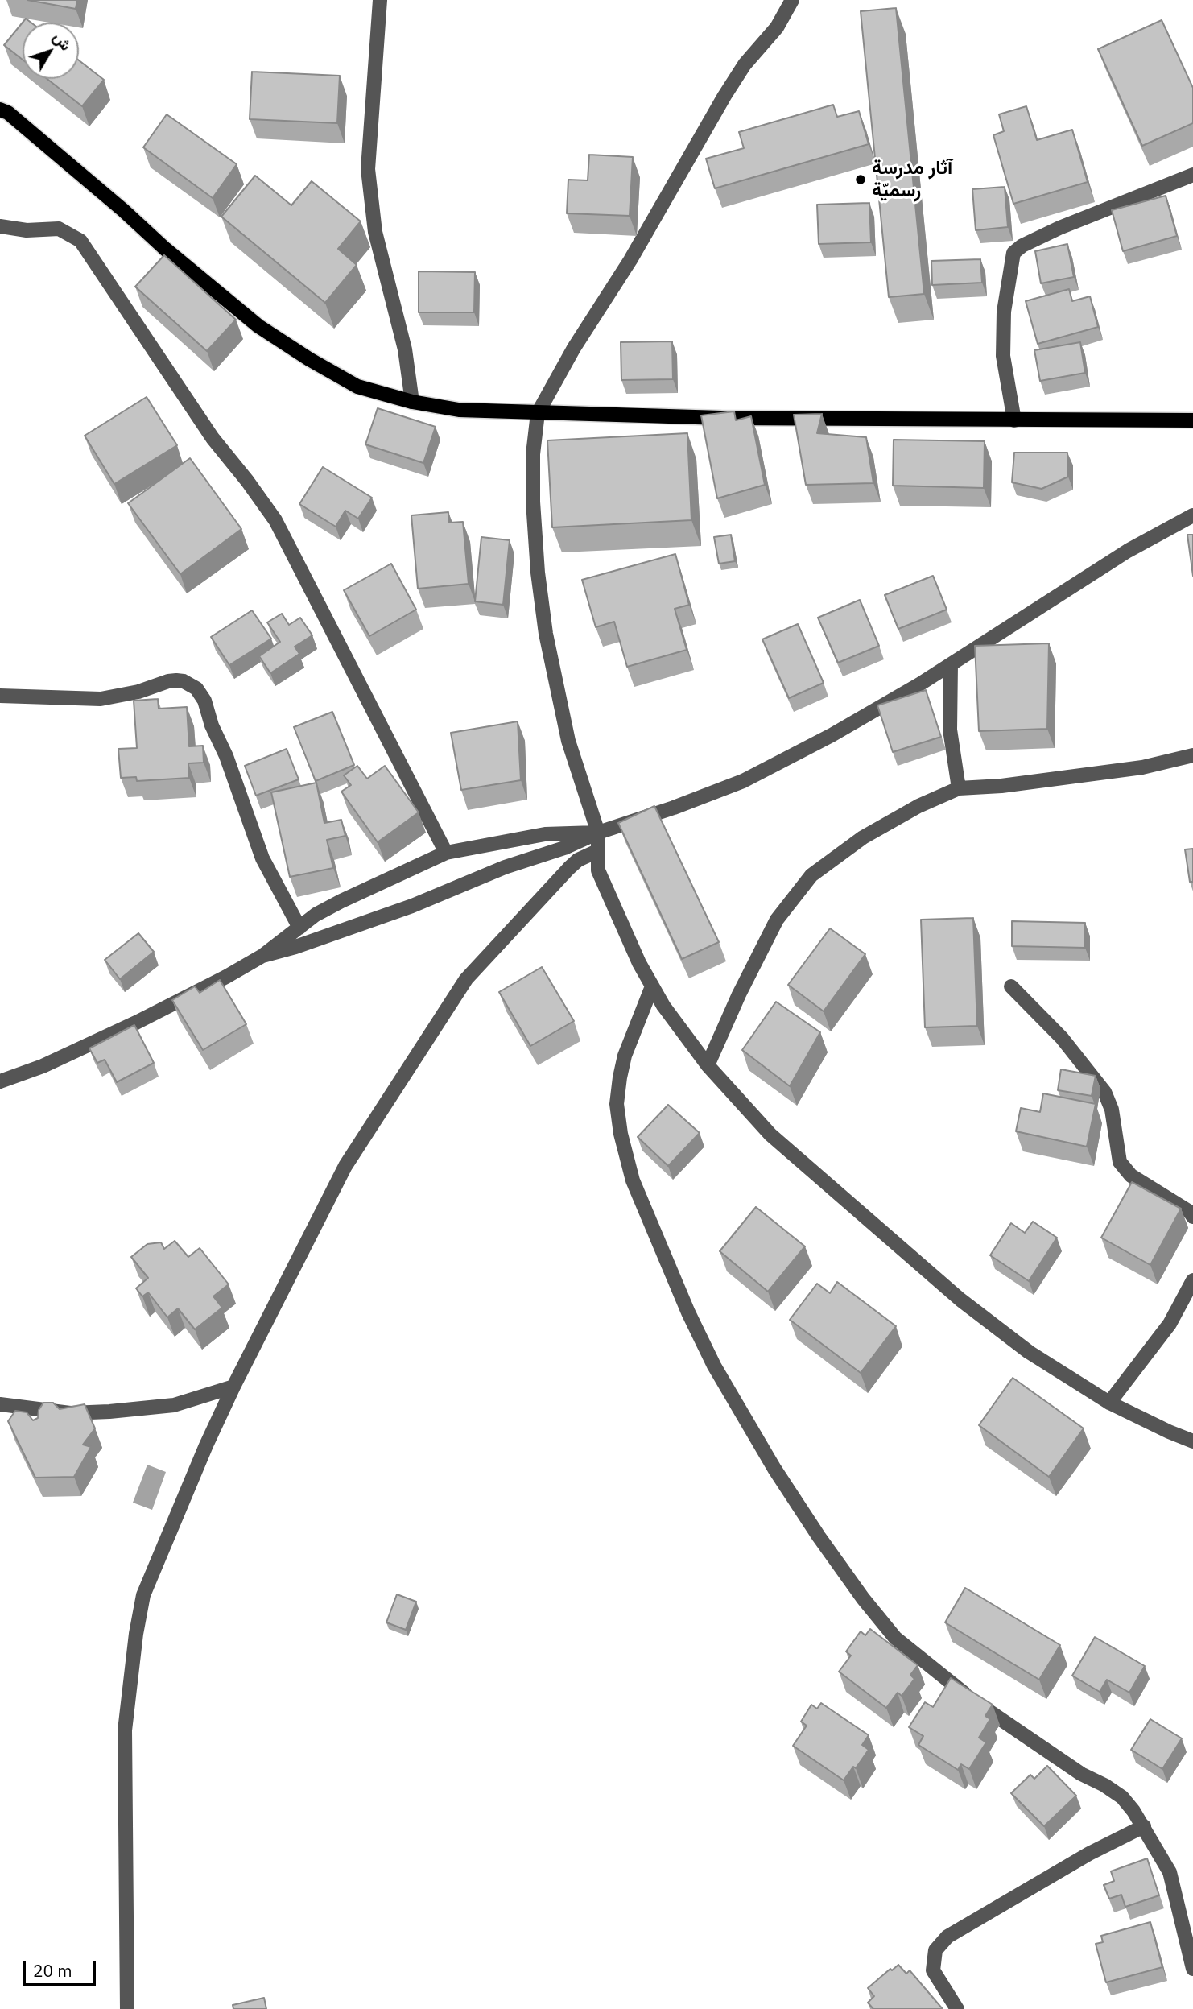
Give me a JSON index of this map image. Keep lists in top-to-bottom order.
{
  "places": ["آثار مدرسة رسميّة"],
  "scale_bar": "20 m",
  "north": "top right"
}
